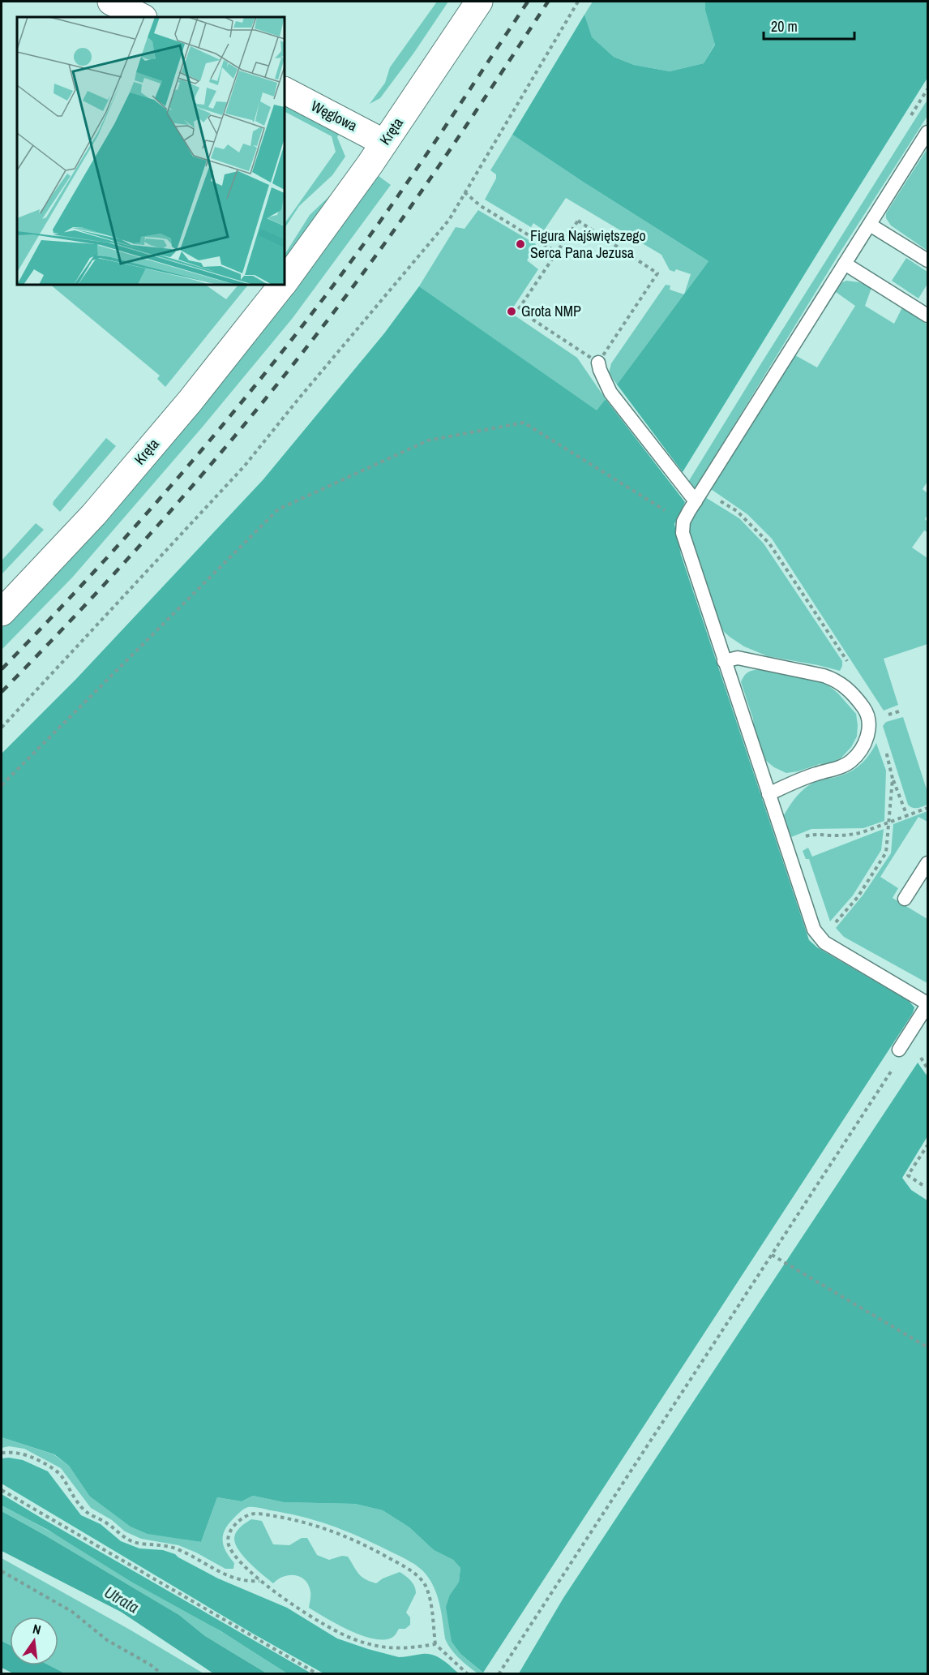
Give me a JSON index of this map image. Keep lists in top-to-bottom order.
{
  "streets": {
    "street": ["Węglowa", "Kręta"]
  },
  "crossings": [
    ["Węglowa", "Kręta"]
  ],
  "water": ["Utrata"],
  "places": ["Figura Najświętszego Serca Pana Jezusa", "Grota NMP"],
  "scale_bar": "20 m",
  "north": "top"
}
